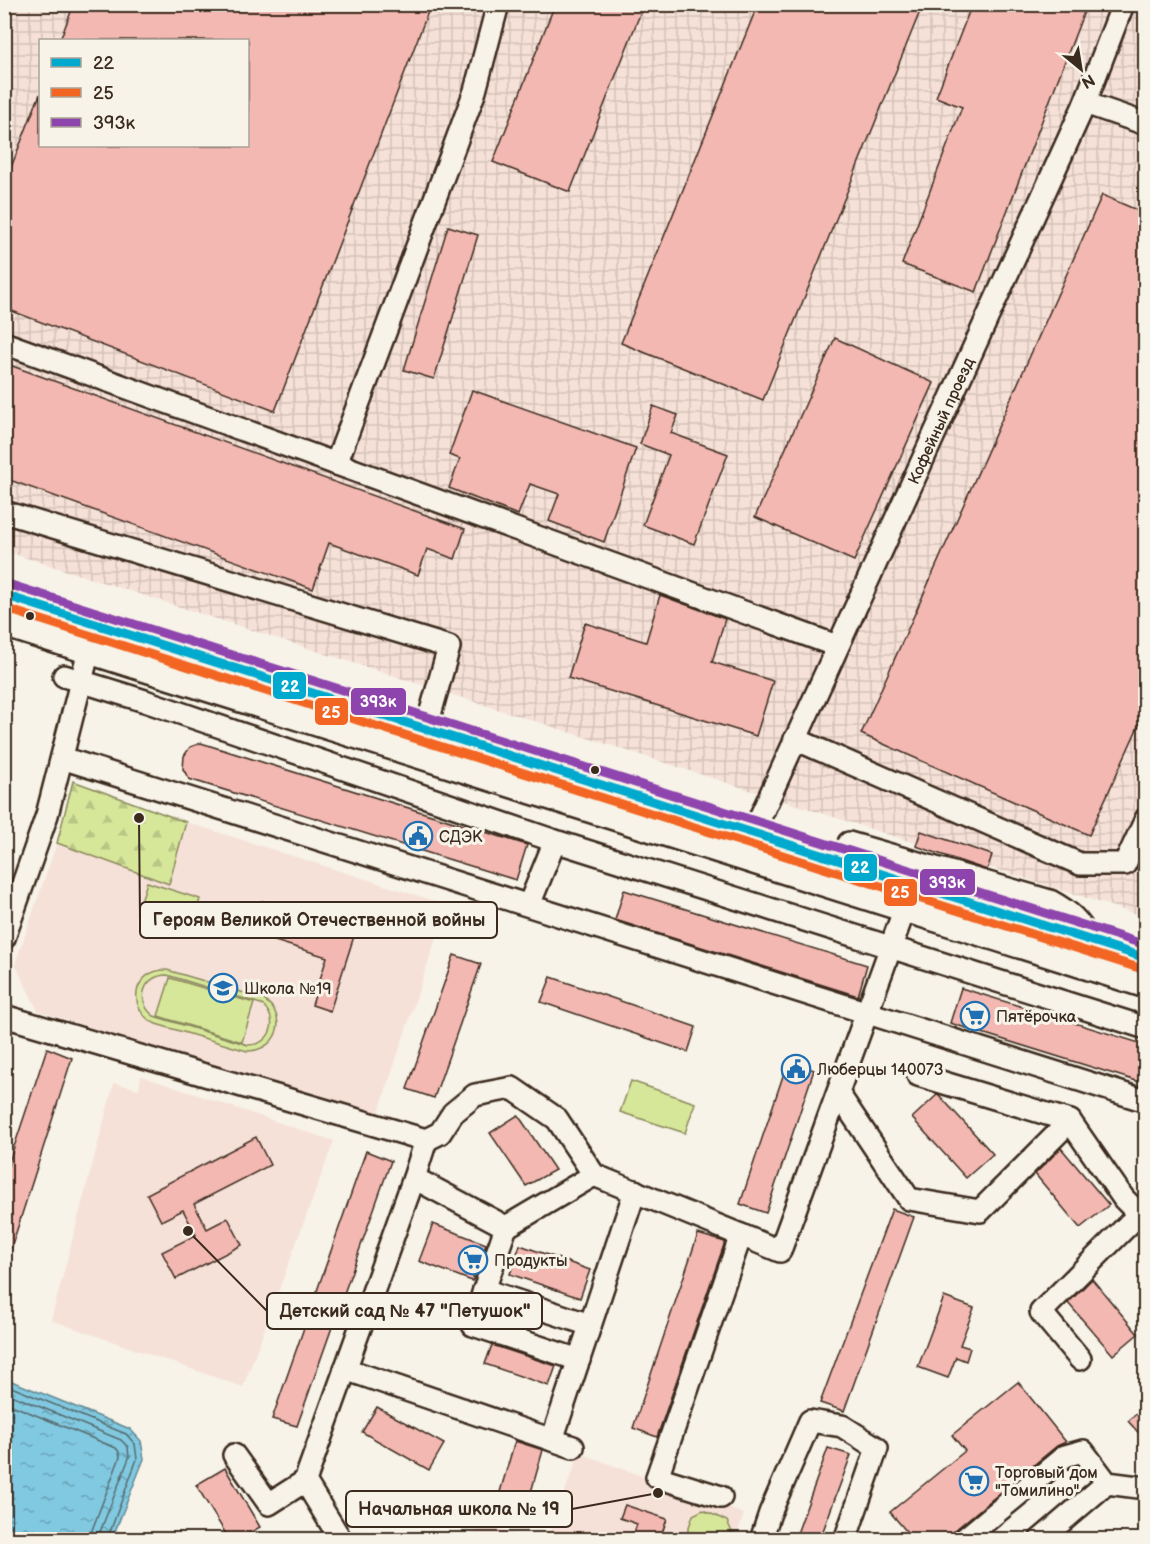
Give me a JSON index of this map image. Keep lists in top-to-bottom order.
{
  "streets": {
    "lane": ["Кофейный проезд"]
  },
  "places": {
    "other": ["Героям Великой Отечественной войны", "Детский сад № 47 \"Петушок\"", "Начальная школа № 19"],
    "public building": ["СДЭК", "Люберцы 140073"],
    "school or university": ["Школа №19"],
    "supermarket": ["Пятёрочка", "Продукты", "Торговый дом \"Томилино\""]
  },
  "lines": ["transit line 393к", "transit line 22", "transit line 25"],
  "legend": ["22", "25", "393к"],
  "north": "bottom right"
}
